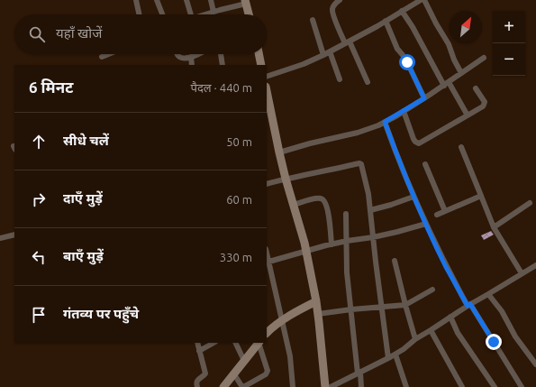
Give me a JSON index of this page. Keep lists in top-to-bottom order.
{
  "north": "top right",
  "page": {
    "map_buttons": ["+", "−"],
    "search": "यहाँ खोजें",
    "heading": ["6 मिनट", "पैदल · 440 m"],
    "list": [
      ["सीधे चलें", "50 m"],
      ["दाएँ मुड़ें", "60 m"],
      ["बाएँ मुड़ें", "330 m"],
      "गंतव्य पर पहुँचे"
    ]
  }
}
